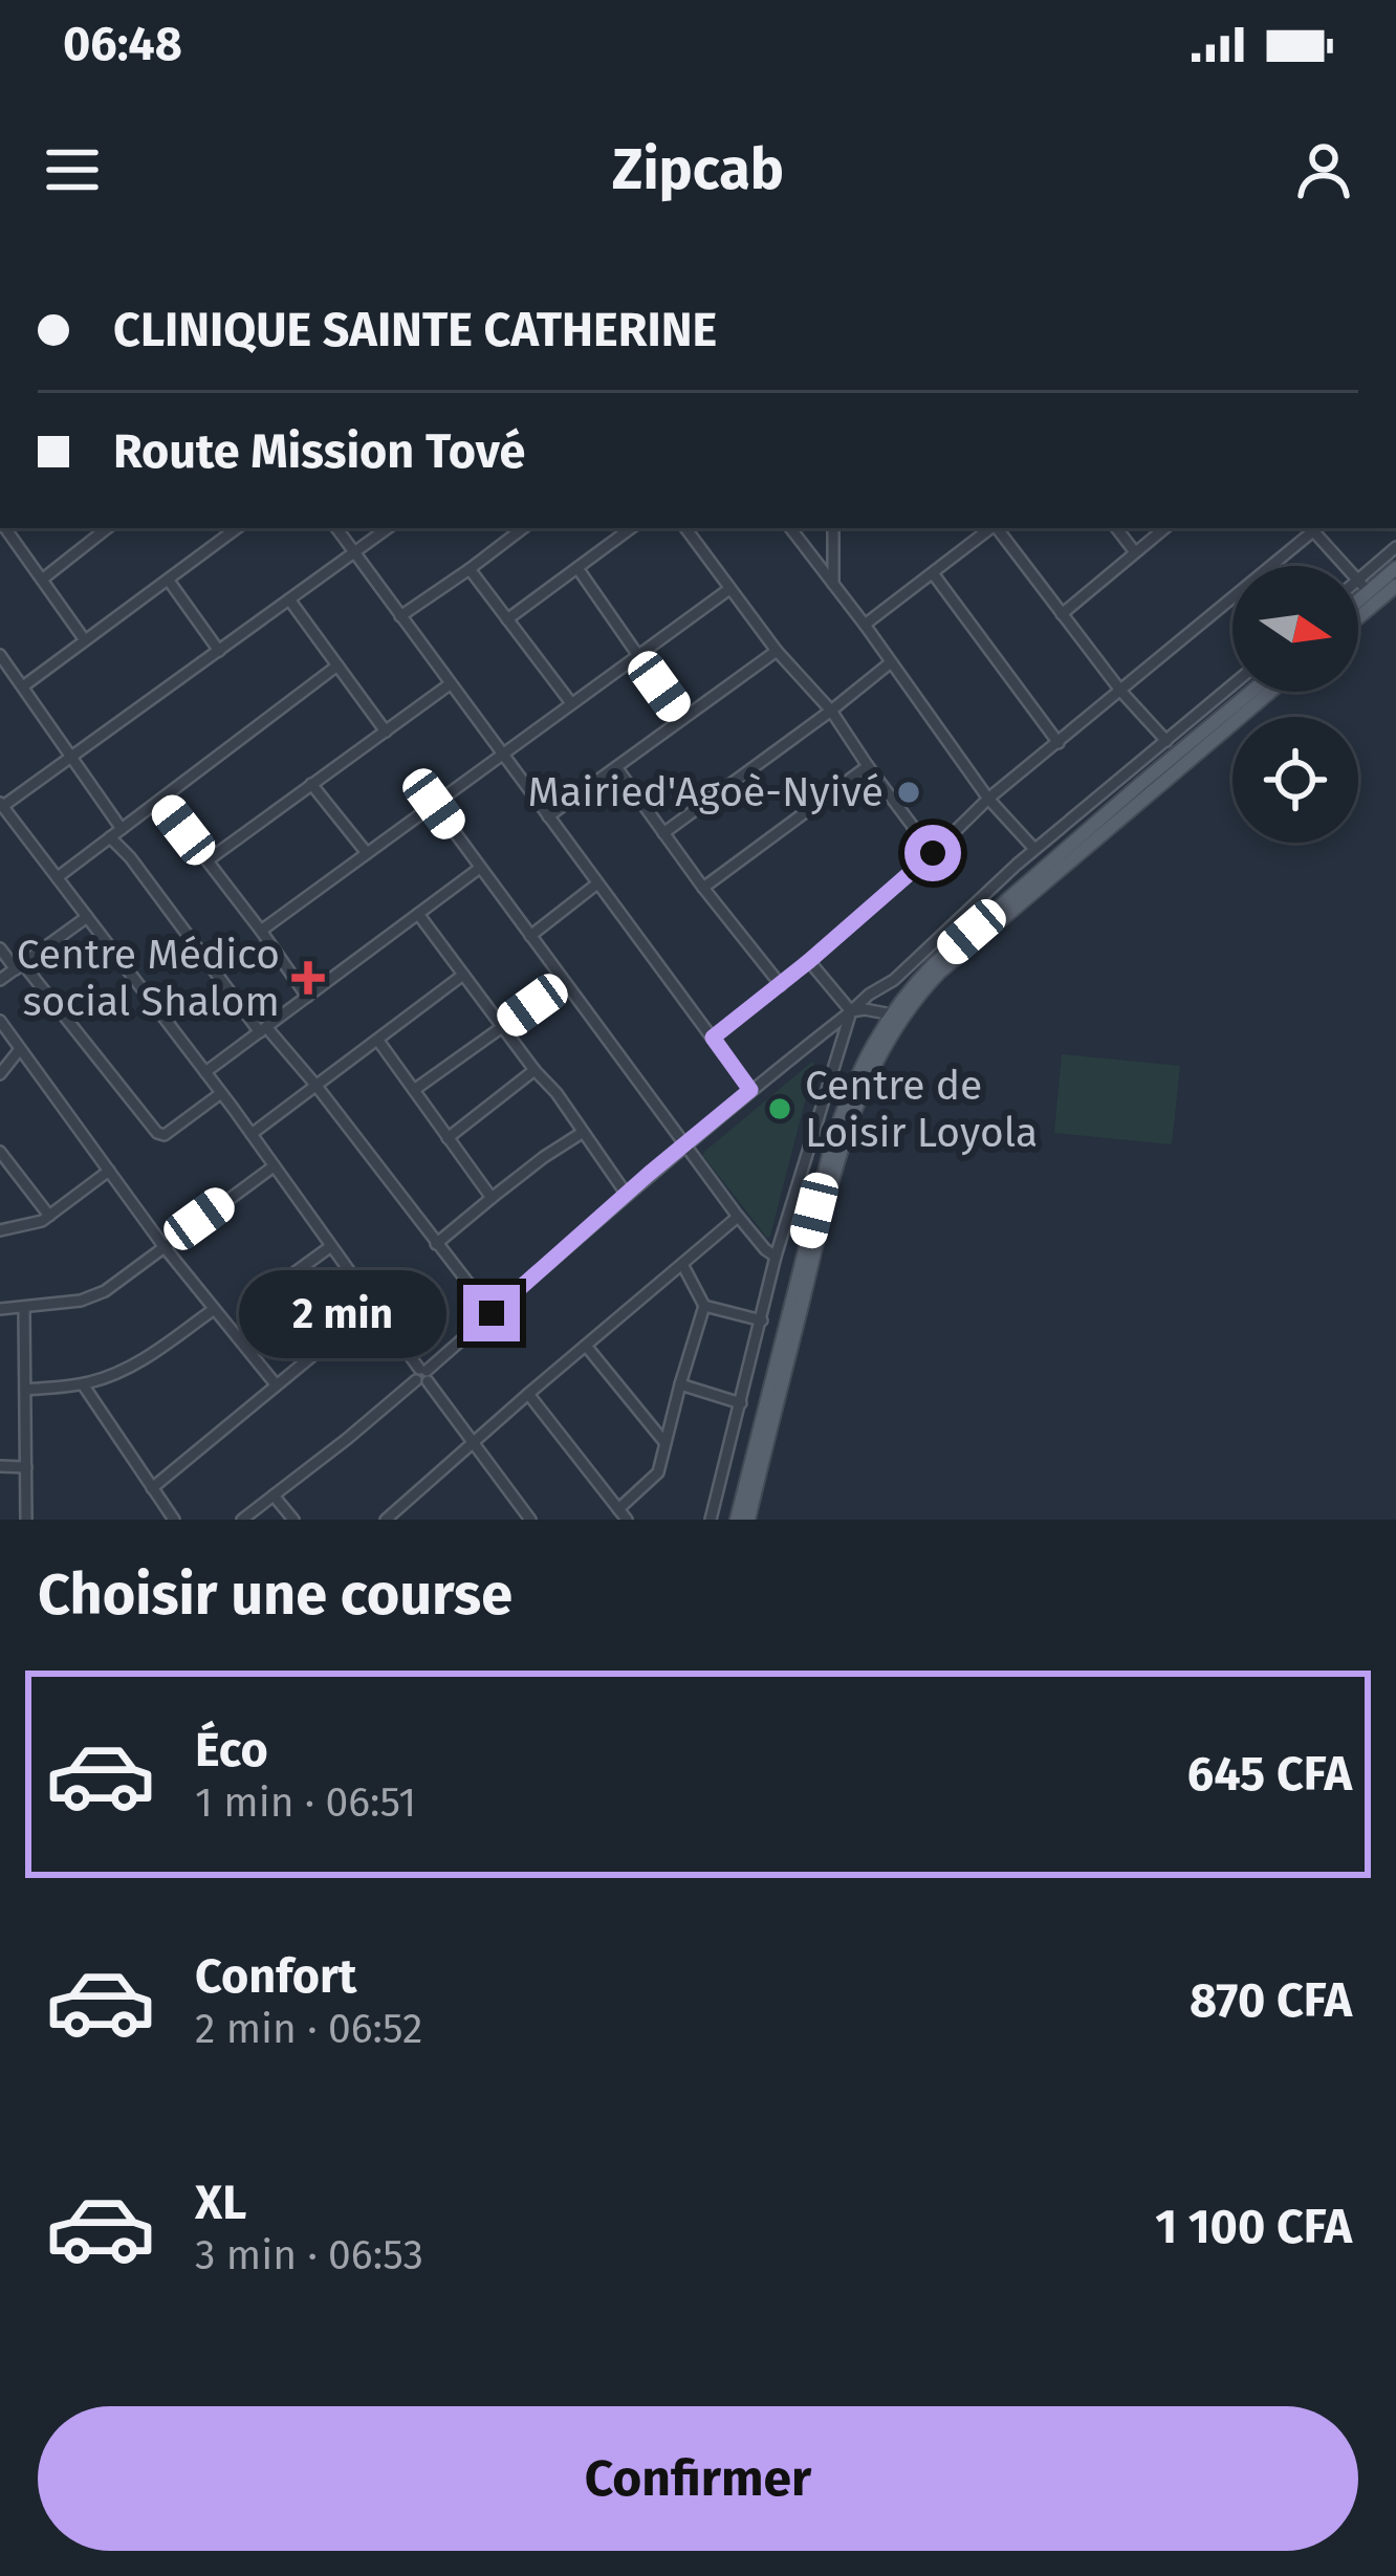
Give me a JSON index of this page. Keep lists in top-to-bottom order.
{
  "places": {
    "other": ["Mairied'Agoè-Nyivé", "Centre de Loisir Loyola"],
    "health": ["Centre Médico social Shalom"]
  },
  "north": "right",
  "page": {
    "status": "06:48",
    "header": "Zipcab",
    "banner": ["CLINIQUE SAINTE CATHERINE", "Route Mission Tové"],
    "bubble": "2 min",
    "heading": "Choisir une course",
    "list": [
      {
        "name": "Éco",
        "note": "1 min · 06:51",
        "value": "645 CFA"
      },
      {
        "name": "Confort",
        "note": "2 min · 06:52",
        "value": "870 CFA"
      },
      {
        "name": "XL",
        "note": "3 min · 06:53",
        "value": "1 100 CFA"
      }
    ],
    "buttons": "Confirmer"
  }
}
